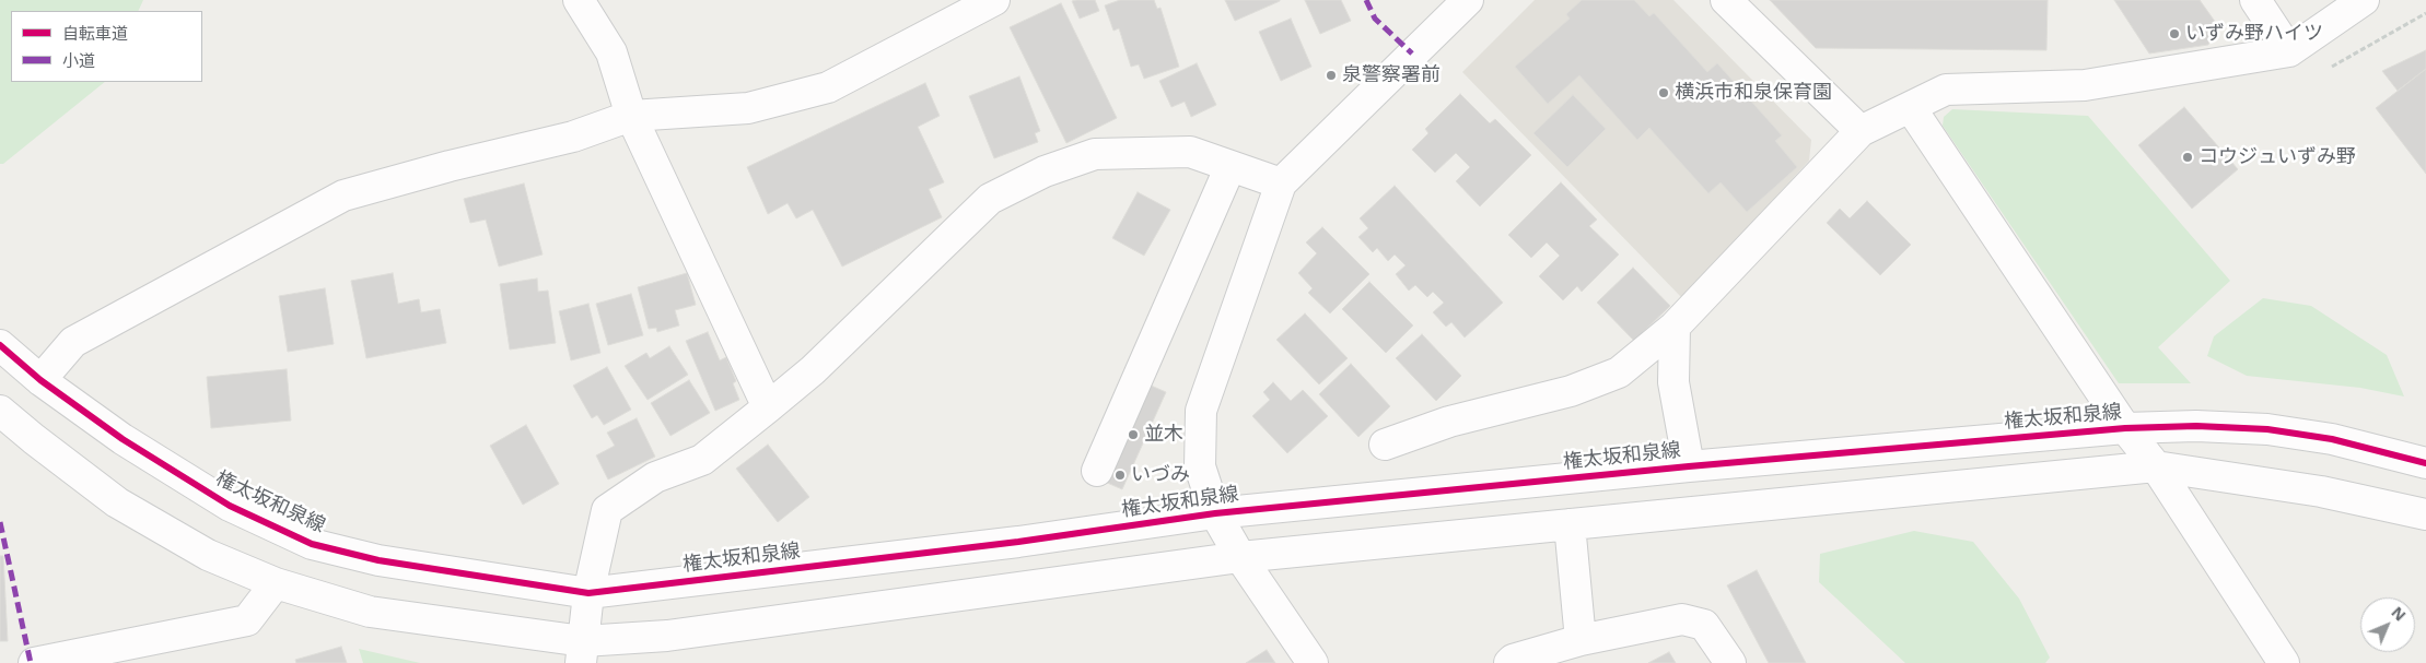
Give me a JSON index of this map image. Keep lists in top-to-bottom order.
{
  "streets": {
    "street": ["権太坂和泉線"]
  },
  "places": [
    "いずみ野ハイツ",
    "泉警察署前",
    "横浜市和泉保育園",
    "コウジュいずみ野",
    "並木",
    "いづみ"
  ],
  "legend": ["自転車道", "小道"],
  "north": "top right"
}
